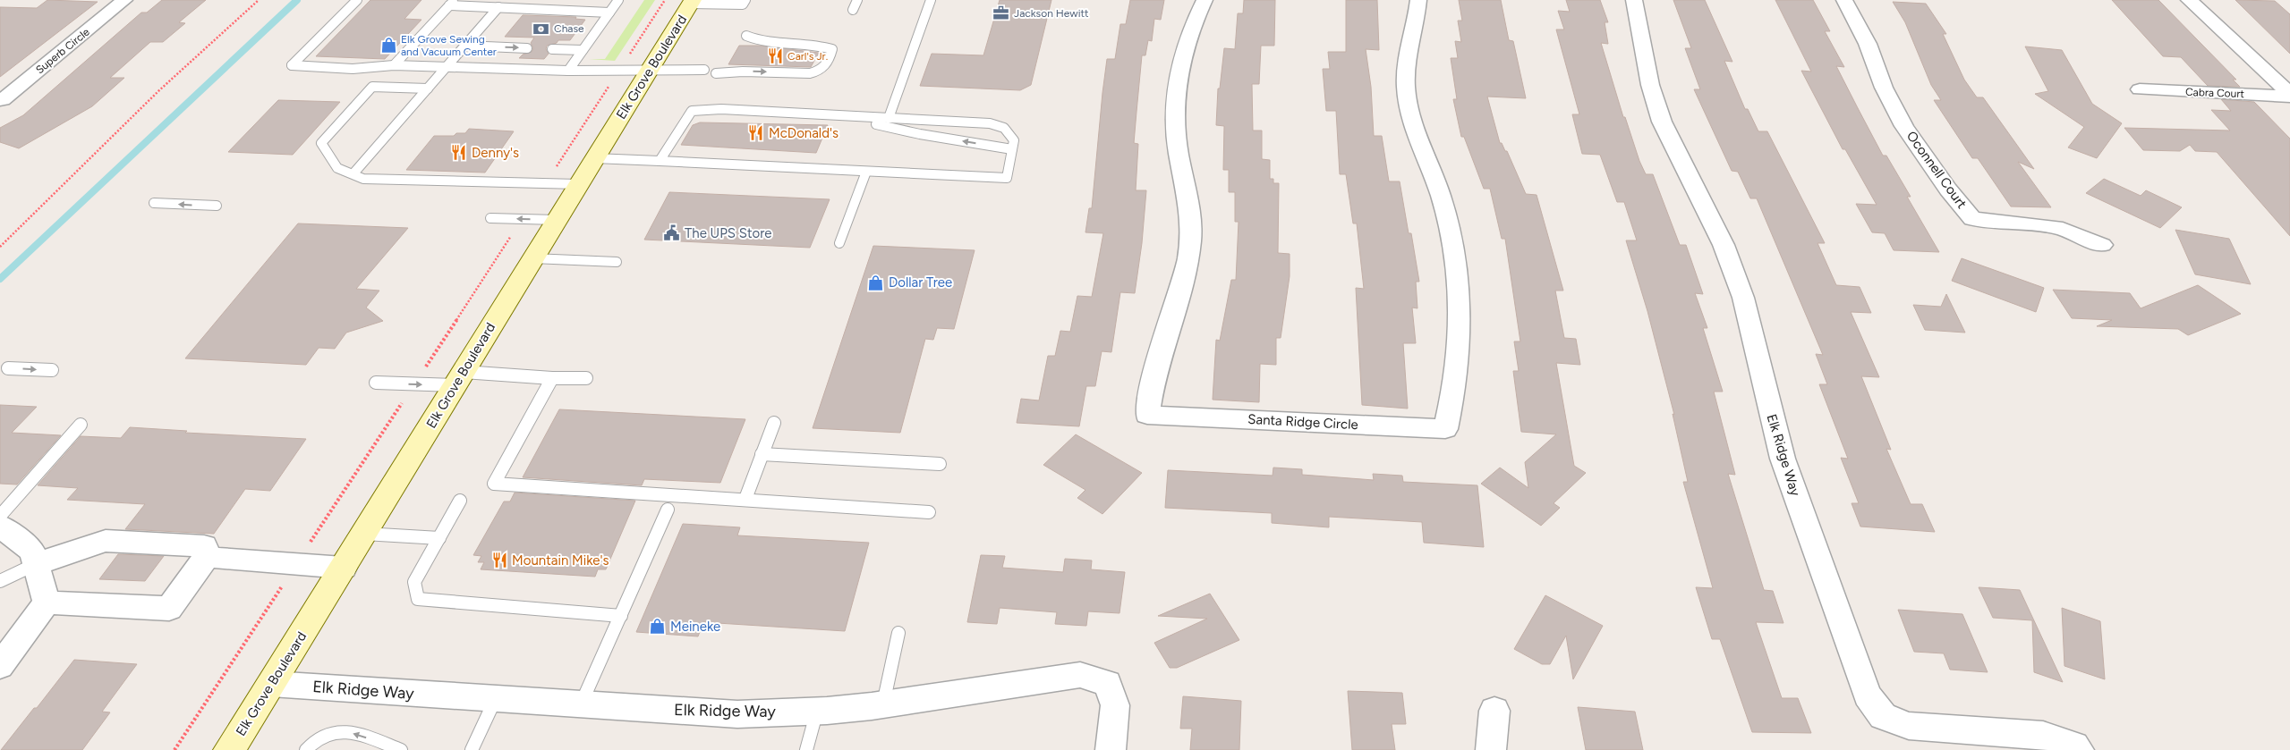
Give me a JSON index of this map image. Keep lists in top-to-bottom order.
{
  "streets": {
    "main road": ["Elk Grove Boulevard"],
    "street": [
      "Superb Circle",
      "Cabra Court",
      "Oconnell Court",
      "Santa Ridge Circle",
      "Elk Ridge Way"
    ]
  },
  "crossings": [
    ["Elk Grove Boulevard", "Elk Ridge Way"]
  ],
  "places": {
    "office": ["Jackson Hewitt"],
    "bank": ["Chase"],
    "shop": ["Elk Grove Sewing and Vacuum Center", "Dollar Tree", "Meineke"],
    "restaurant": [
      "Carl's Jr.",
      "McDonald's",
      "Denny's",
      "Mountain Mike's"
    ],
    "public building": ["The UPS Store"]
  }
}
